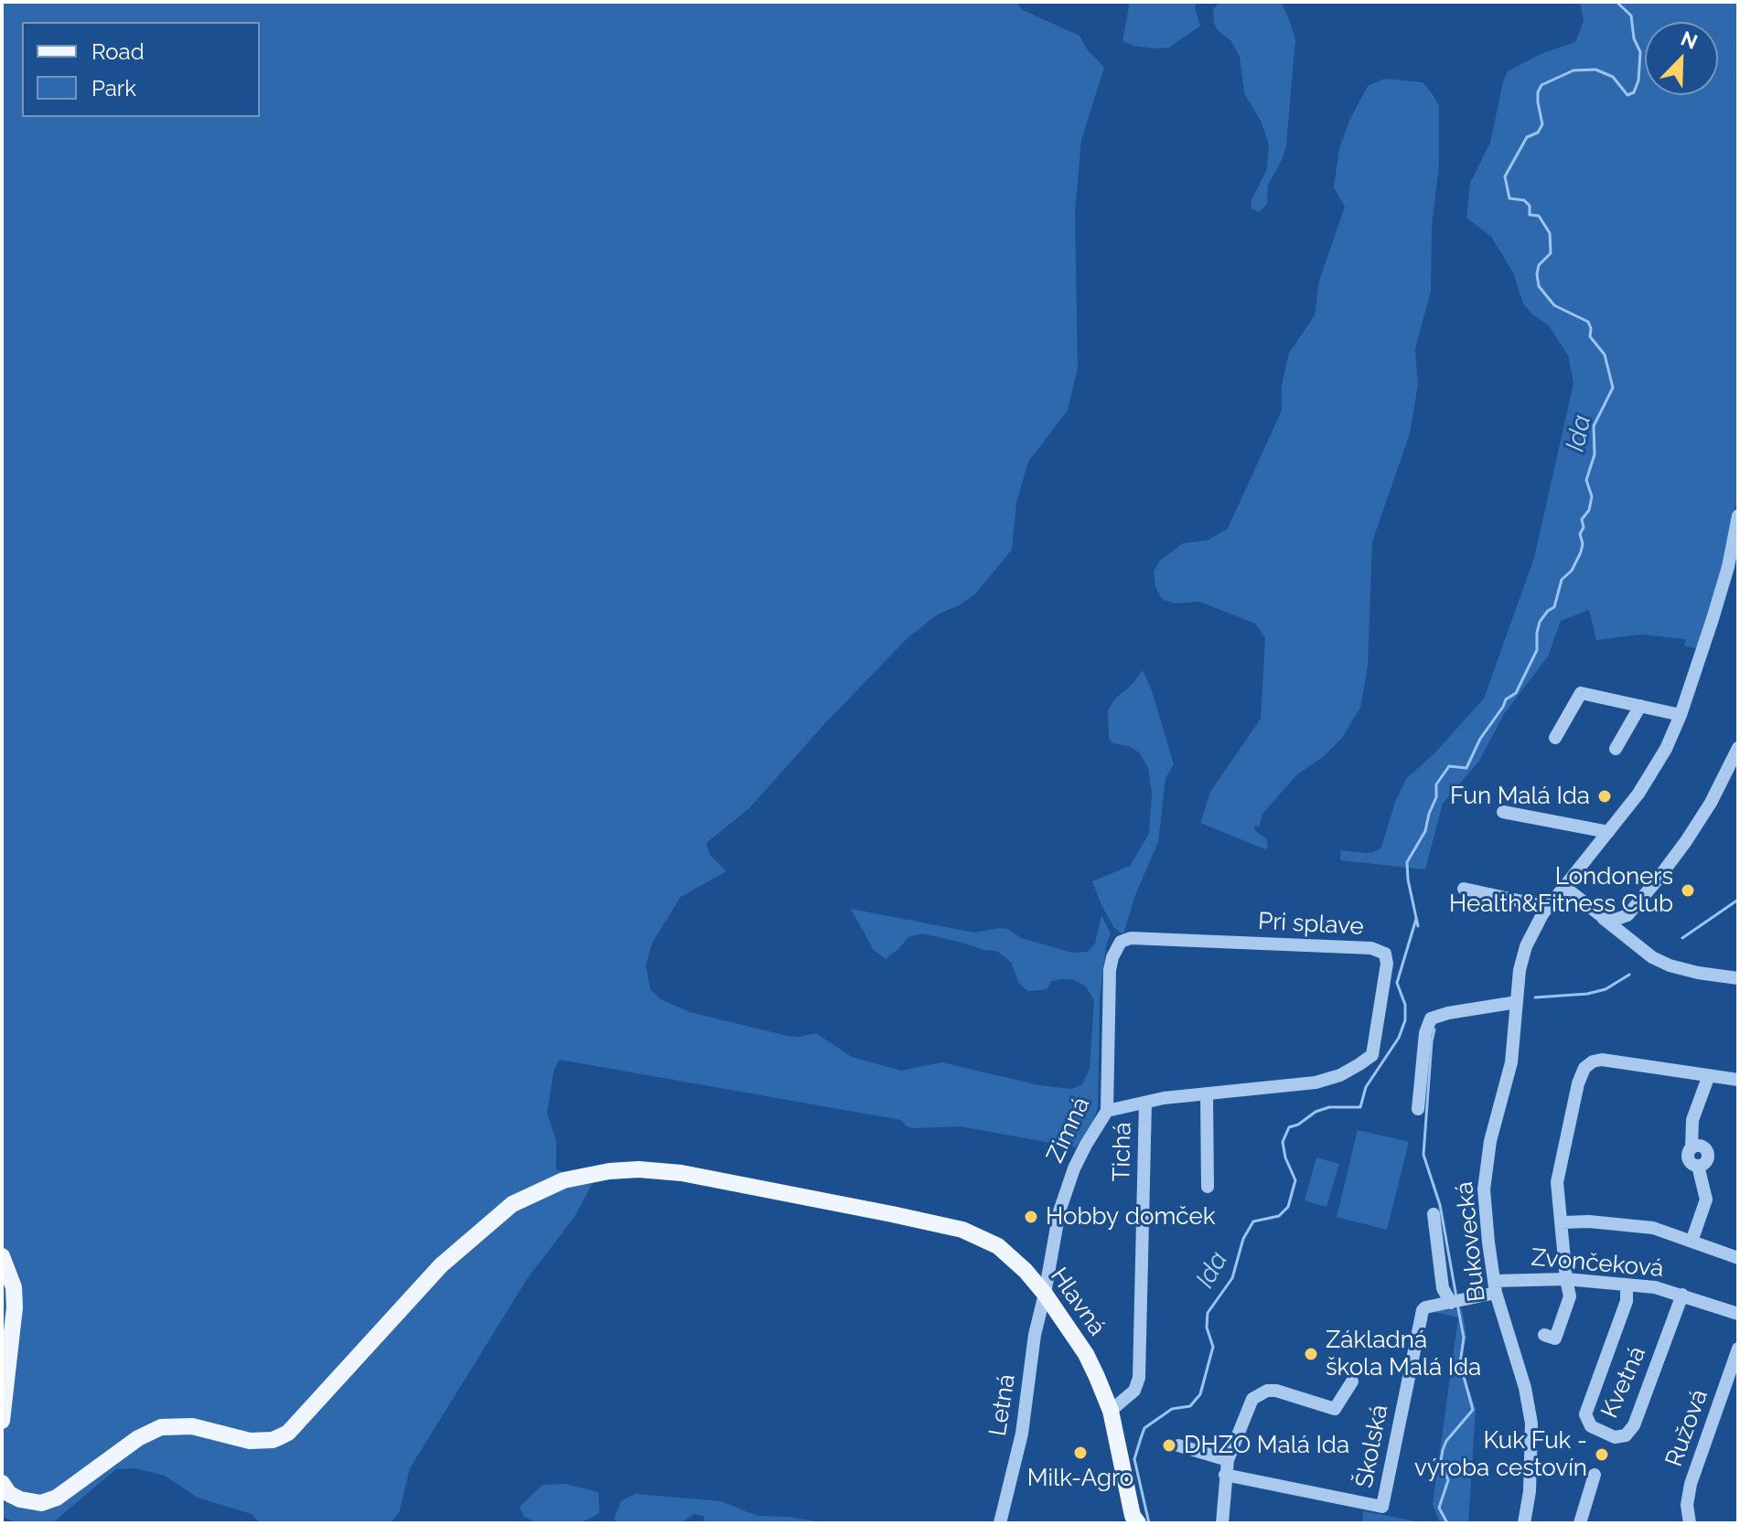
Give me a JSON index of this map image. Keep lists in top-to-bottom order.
{
  "streets": {
    "main road": ["Hlavná"],
    "street": [
      "Pri splave",
      "Zimná",
      "Tichá",
      "Bukovecká",
      "Zvončeková",
      "Kvetná",
      "Letná",
      "Ružová",
      "Školská"
    ]
  },
  "crossings": [
    ["Pri splave", "Zimná"],
    ["Pri splave", "Tichá"],
    ["Zimná", "Hlavná"],
    ["Zimná", "Letná"],
    ["Tichá", "Hlavná"],
    ["Bukovecká", "Zvončeková"],
    ["Bukovecká", "Školská"],
    ["Zvončeková", "Kvetná"],
    ["Zvončeková", "Školská"],
    ["Hlavná", "Letná"]
  ],
  "water": ["Ida"],
  "places": [
    "Fun Malá Ida",
    "Londoners Health&Fitness Club",
    "Hobby domček",
    "Základná škola Malá Ida",
    "DHZO Malá Ida",
    "Milk-Agro",
    "Kuk Fuk - výroba cestovín"
  ],
  "legend": ["Road", "Park"],
  "north": "top right"
}
